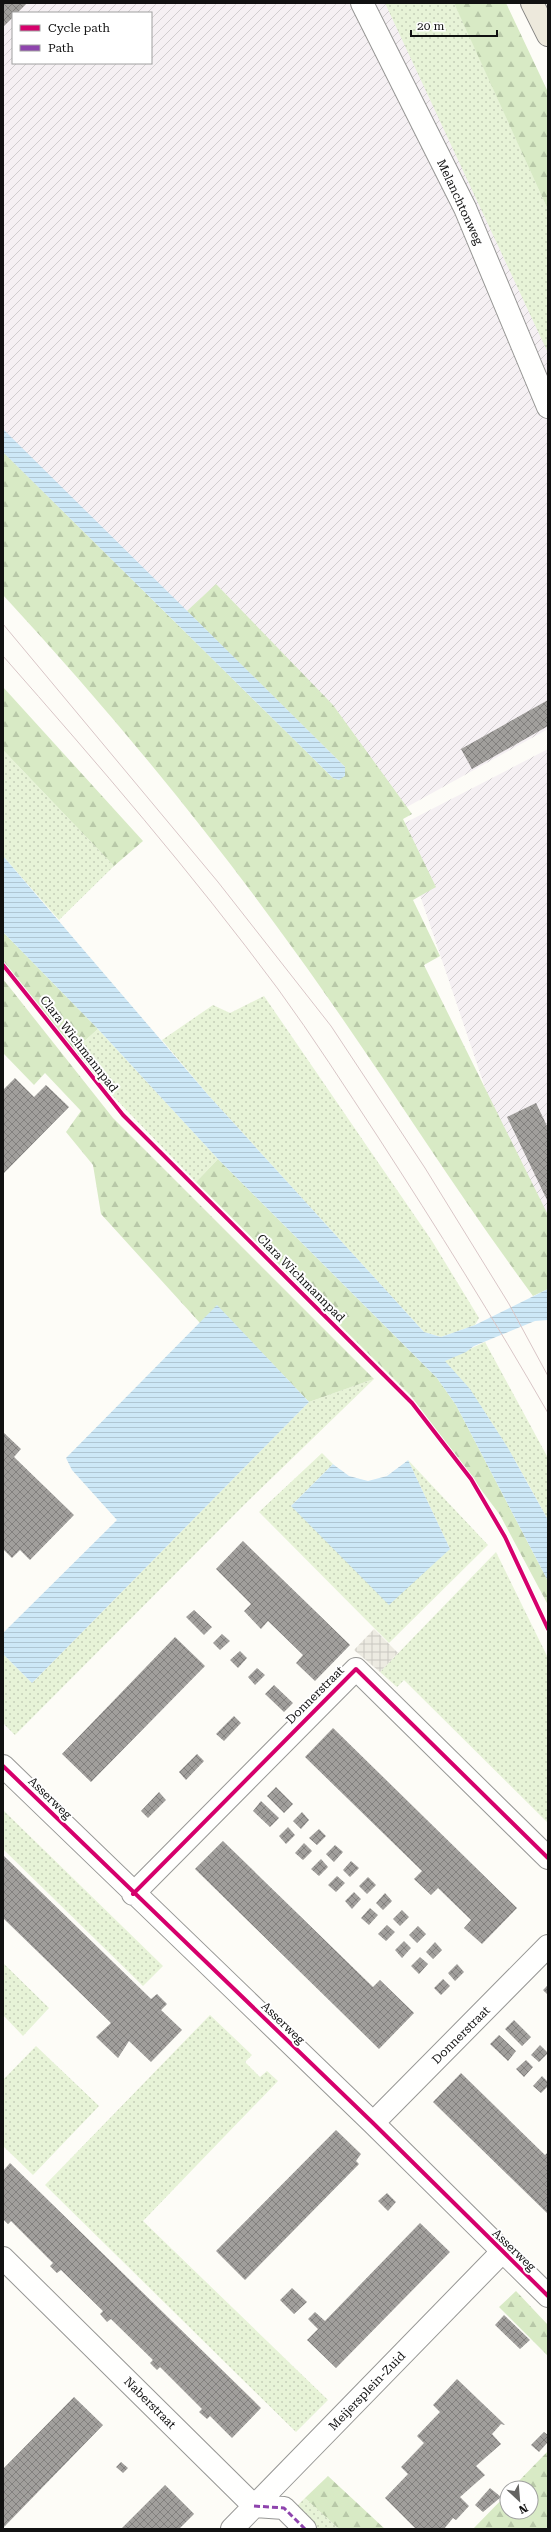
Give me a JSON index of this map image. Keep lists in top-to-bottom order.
{
  "streets": {
    "street": [
      "Melanchtonweg",
      "Donnerstraat",
      "Asserweg",
      "Meijersplein-Zuid",
      "Naberstraat"
    ],
    "cycle path": ["Clara Wichmannpad"]
  },
  "crossings": [
    ["Donnerstraat", "Asserweg"],
    ["Asserweg", "Meijersplein-Zuid"],
    ["Meijersplein-Zuid", "Naberstraat"]
  ],
  "legend": ["Cycle path", "Path"],
  "scale_bar": "20 m",
  "north": "bottom right"
}
